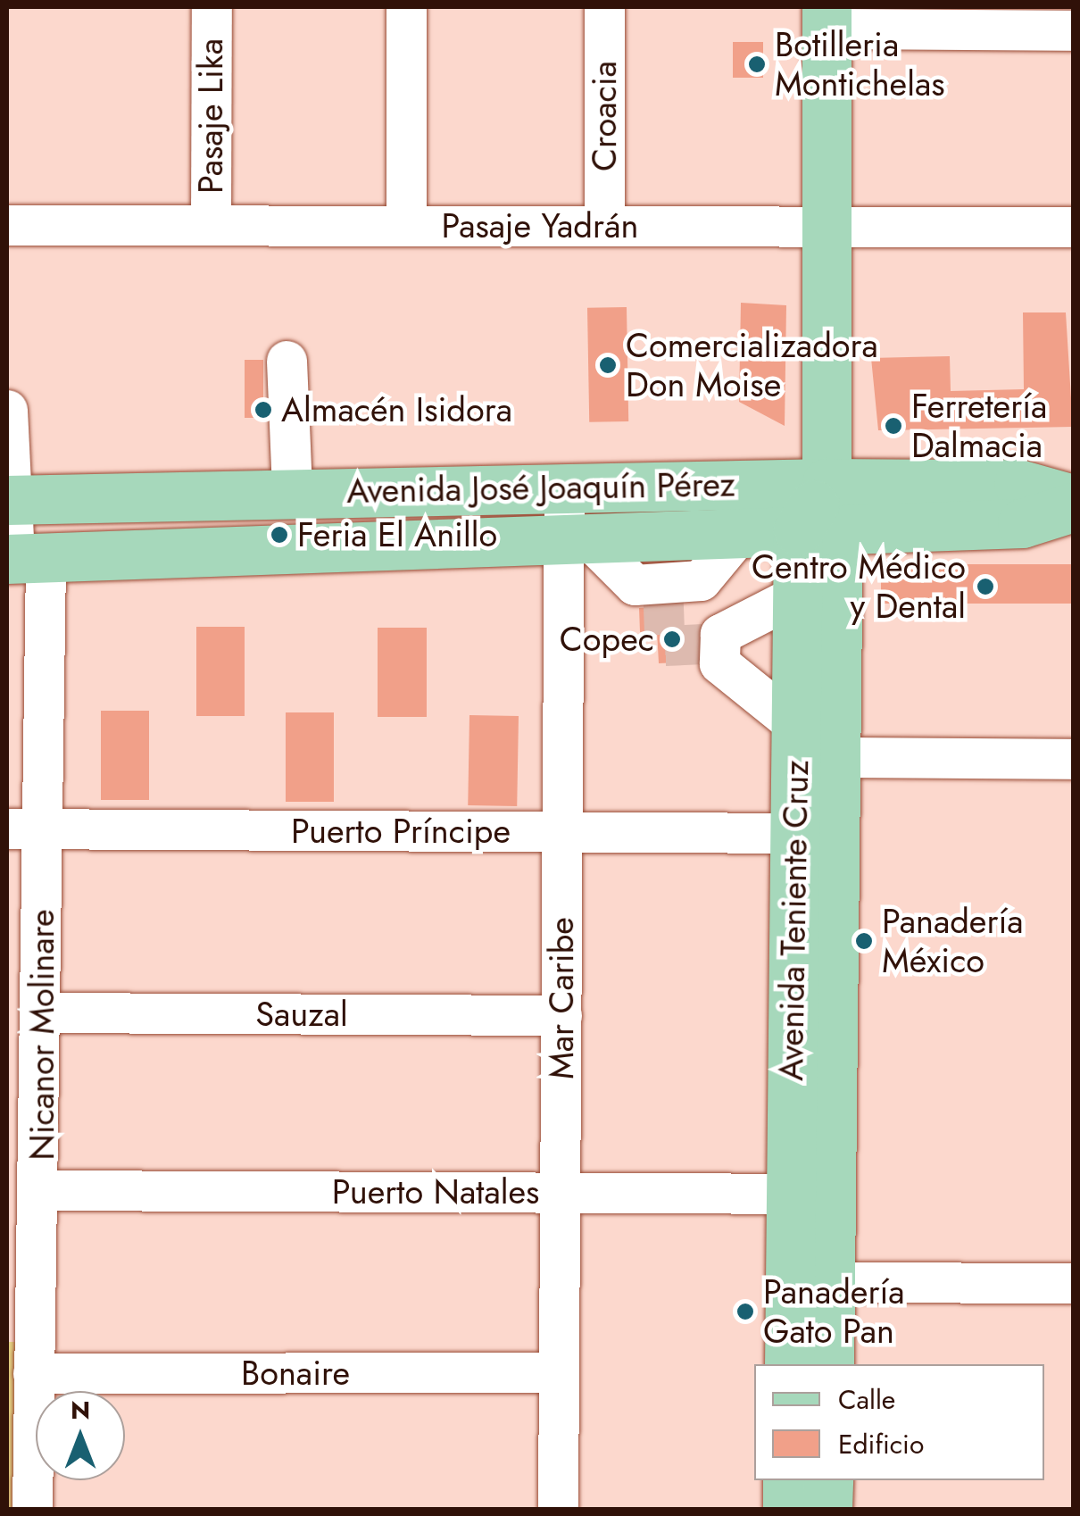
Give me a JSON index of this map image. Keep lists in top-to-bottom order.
{
  "streets": {
    "main road": ["Avenida José Joaquín Pérez", "Avenida Teniente Cruz"],
    "street": [
      "Pasaje Lika",
      "Croacia",
      "Pasaje Yadrán",
      "Puerto Príncipe",
      "Mar Caribe",
      "Sauzal",
      "Nicanor Molinare",
      "Puerto Natales",
      "Bonaire"
    ]
  },
  "crossings": [
    ["Pasaje Lika", "Pasaje Yadrán"],
    ["Croacia", "Pasaje Yadrán"],
    ["Pasaje Yadrán", "Avenida Teniente Cruz"],
    ["Avenida José Joaquín Pérez", "Avenida Teniente Cruz"],
    ["Avenida José Joaquín Pérez", "Mar Caribe"],
    ["Avenida José Joaquín Pérez", "Nicanor Molinare"],
    ["Puerto Príncipe", "Avenida Teniente Cruz"],
    ["Puerto Príncipe", "Mar Caribe"],
    ["Puerto Príncipe", "Nicanor Molinare"],
    ["Avenida Teniente Cruz", "Puerto Natales"],
    ["Mar Caribe", "Sauzal"],
    ["Mar Caribe", "Puerto Natales"],
    ["Mar Caribe", "Bonaire"],
    ["Sauzal", "Nicanor Molinare"],
    ["Nicanor Molinare", "Puerto Natales"],
    ["Nicanor Molinare", "Bonaire"]
  ],
  "places": [
    "Botilleria Montichelas",
    "Comercializadora Don Moise",
    "Almacén Isidora",
    "Ferretería Dalmacia",
    "Feria El Anillo",
    "Centro Médico y Dental",
    "Copec",
    "Panadería México",
    "Panadería Gato Pan"
  ],
  "legend": ["Calle", "Edificio"],
  "north": "top"
}
